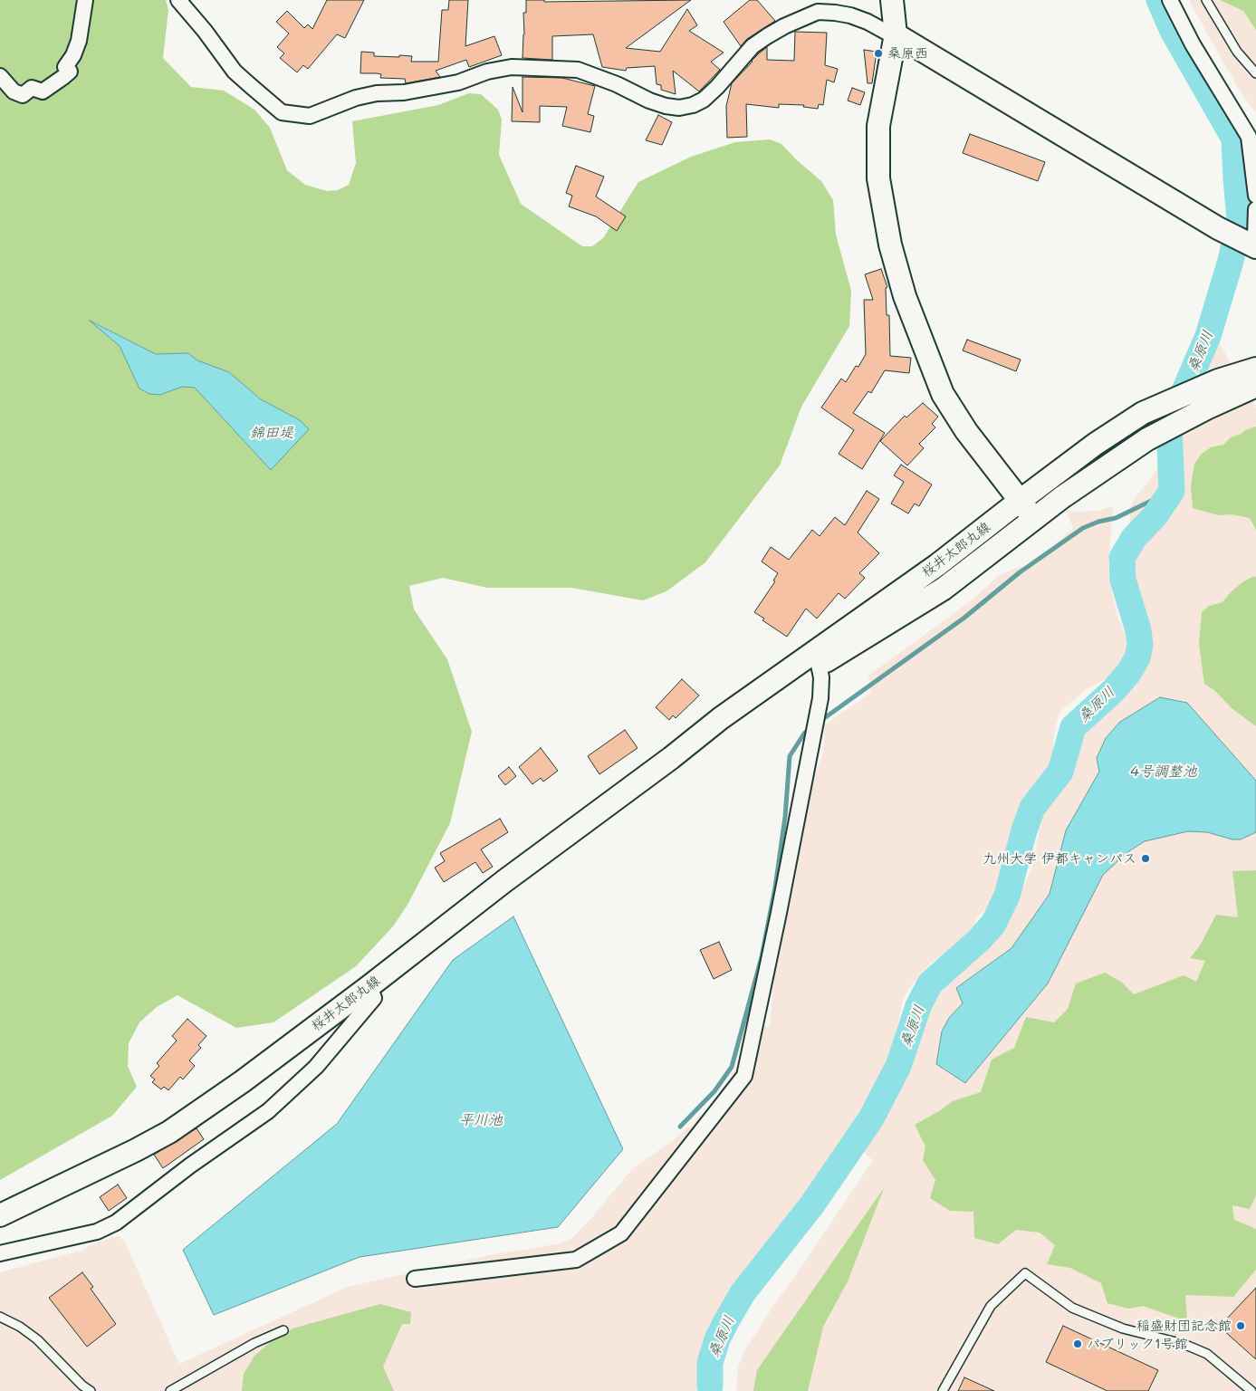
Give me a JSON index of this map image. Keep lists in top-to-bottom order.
{
  "streets": {
    "main road": ["桜井太郎丸線"]
  },
  "water": [
    "桑原川",
    "錦田堤",
    "4号調整池",
    "平川池"
  ],
  "places": [
    "桑原西",
    "九州大学 伊都キャンパス",
    "稲盛財団記念館",
    "パブリック1号館"
  ]
}
